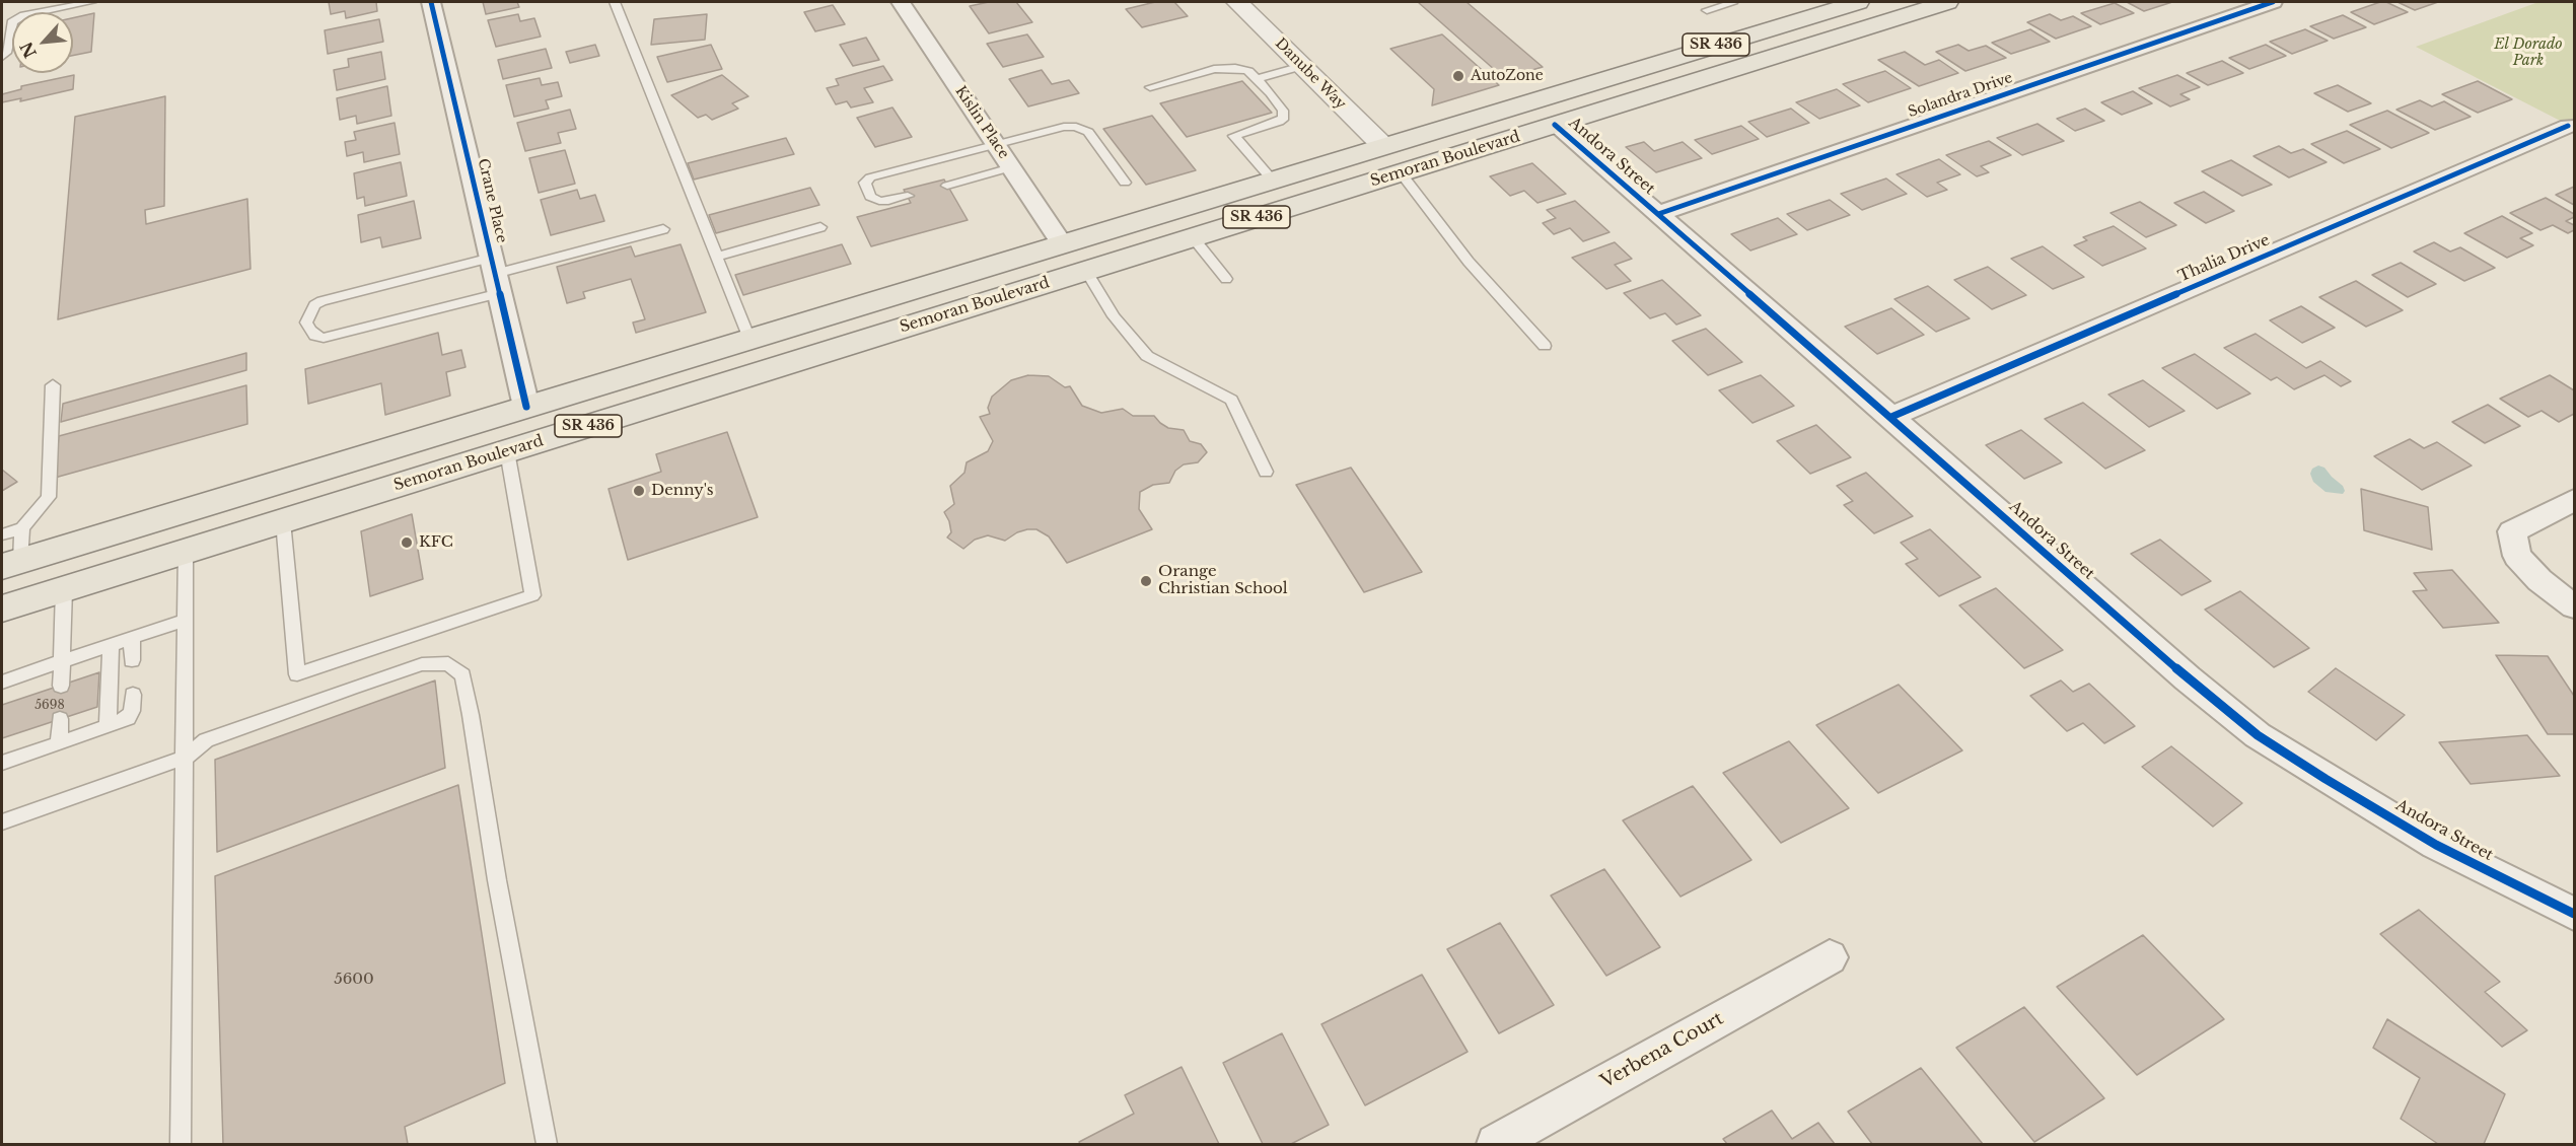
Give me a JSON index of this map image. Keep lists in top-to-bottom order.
{
  "streets": {
    "main road": ["SR 436", "Semoran Boulevard"],
    "street": [
      "Danube Way",
      "Solandra Drive",
      "Kislin Place",
      "Andora Street",
      "Crane Place",
      "Thalia Drive",
      "Verbena Court"
    ]
  },
  "crossings": [
    ["Danube Way", "Semoran Boulevard"],
    ["Solandra Drive", "Andora Street"],
    ["Kislin Place", "Semoran Boulevard"],
    ["Andora Street", "Semoran Boulevard"],
    ["Andora Street", "Thalia Drive"],
    ["Semoran Boulevard", "Crane Place"]
  ],
  "parks": ["El Dorado Park"],
  "places": [
    "AutoZone",
    "Denny's",
    "KFC",
    "Orange Christian School"
  ],
  "house_numbers": ["5698", "5600"],
  "north": "bottom left"
}
